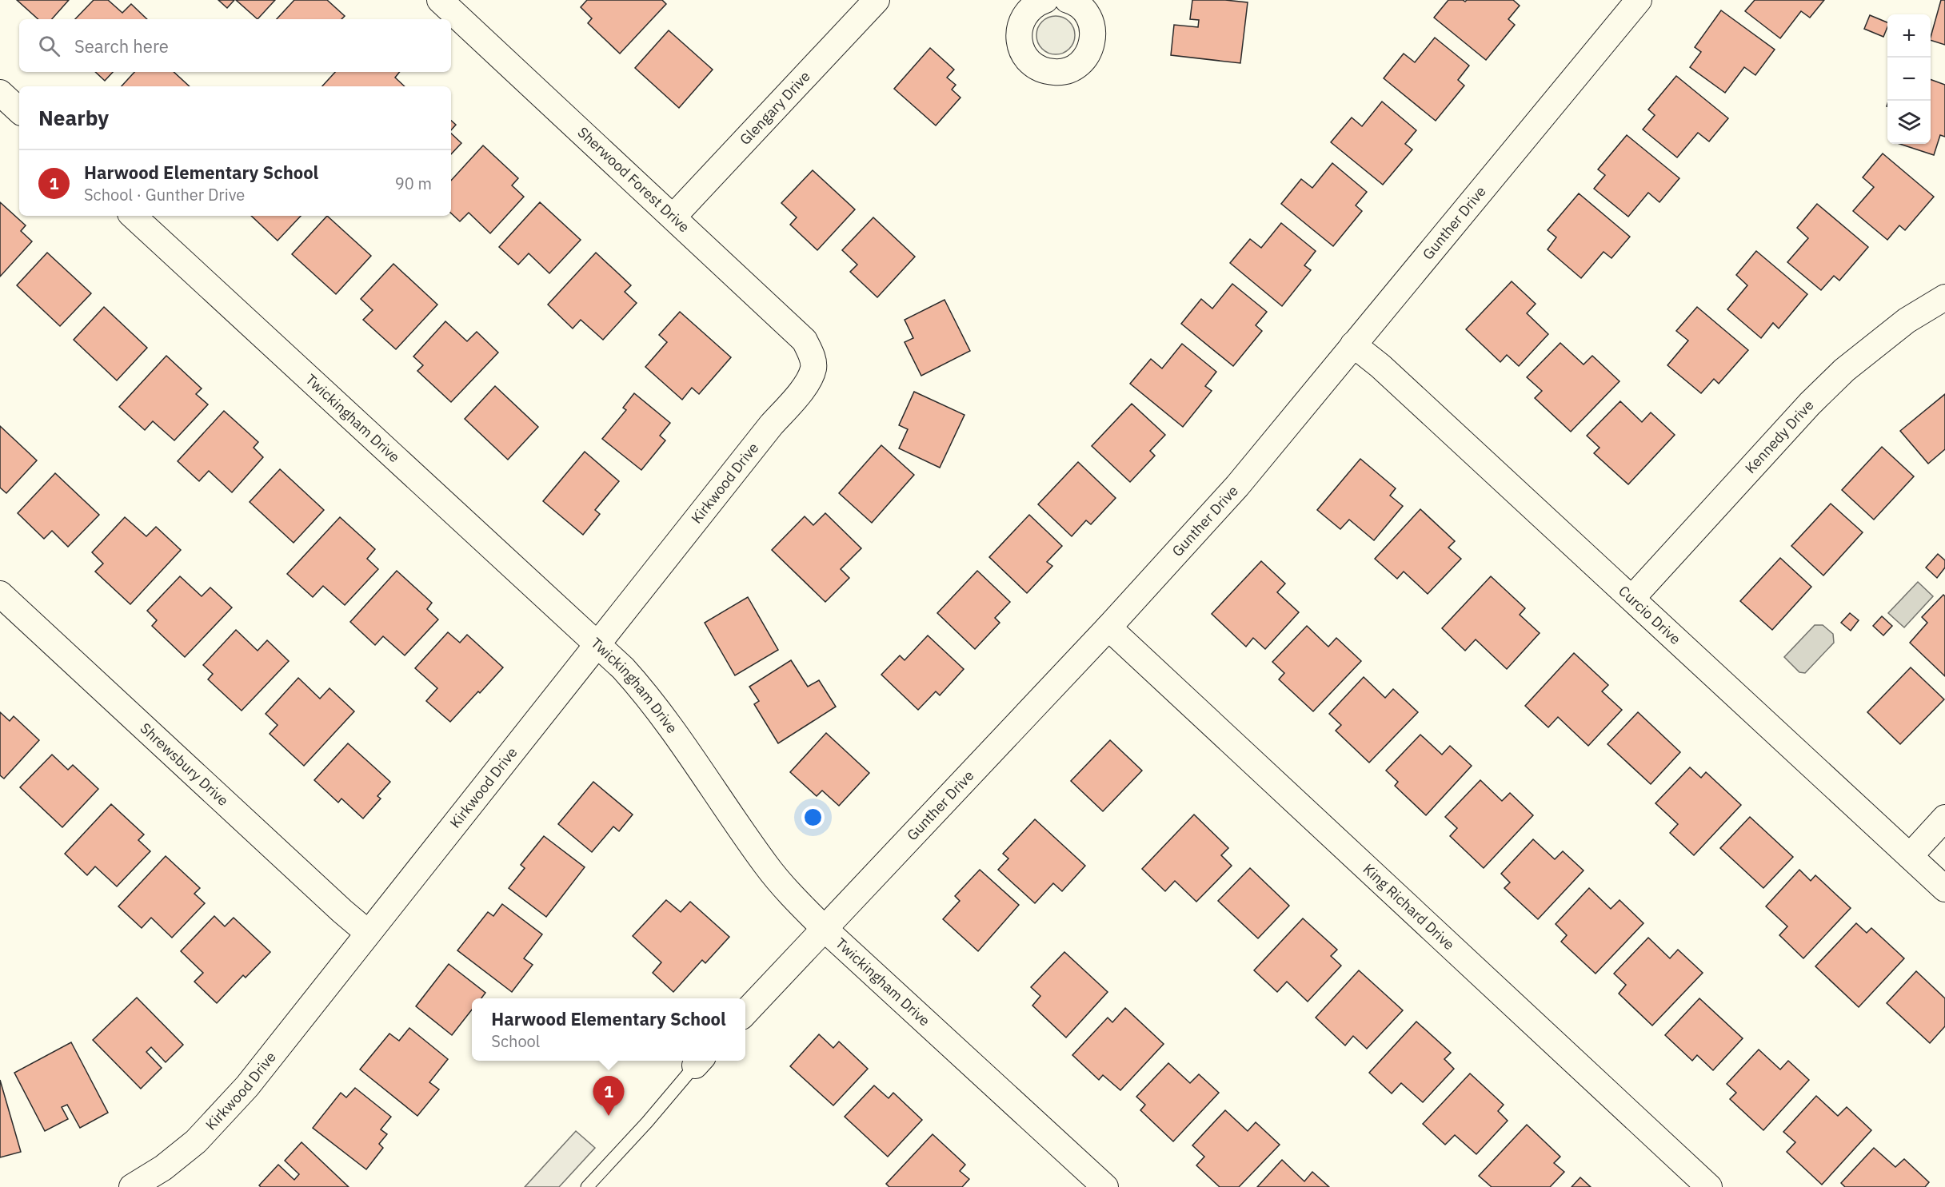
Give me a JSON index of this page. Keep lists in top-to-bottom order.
{
  "streets": {
    "street": [
      "Glengary Drive",
      "Sherwood Forest Drive",
      "Gunther Drive",
      "Twickingham Drive",
      "Kennedy Drive",
      "Kirkwood Drive",
      "Curcio Drive",
      "Shrewsbury Drive",
      "King Richard Drive"
    ]
  },
  "crossings": [
    ["Glengary Drive", "Sherwood Forest Drive"],
    ["Sherwood Forest Drive", "Kirkwood Drive"],
    ["Gunther Drive", "Twickingham Drive"],
    ["Gunther Drive", "Curcio Drive"],
    ["Gunther Drive", "King Richard Drive"],
    ["Twickingham Drive", "Kirkwood Drive"],
    ["Kennedy Drive", "Curcio Drive"],
    ["Kirkwood Drive", "Shrewsbury Drive"]
  ],
  "page": {
    "map_buttons": ["+", "−"],
    "search": "Search here",
    "heading": "Nearby",
    "list": [
      {
        "mark": "1",
        "name": "Harwood Elementary School",
        "note": "School · Gunther Drive",
        "value": "90 m"
      }
    ],
    "popup": ["Harwood Elementary School", "School"],
    "pins": "1"
  }
}
